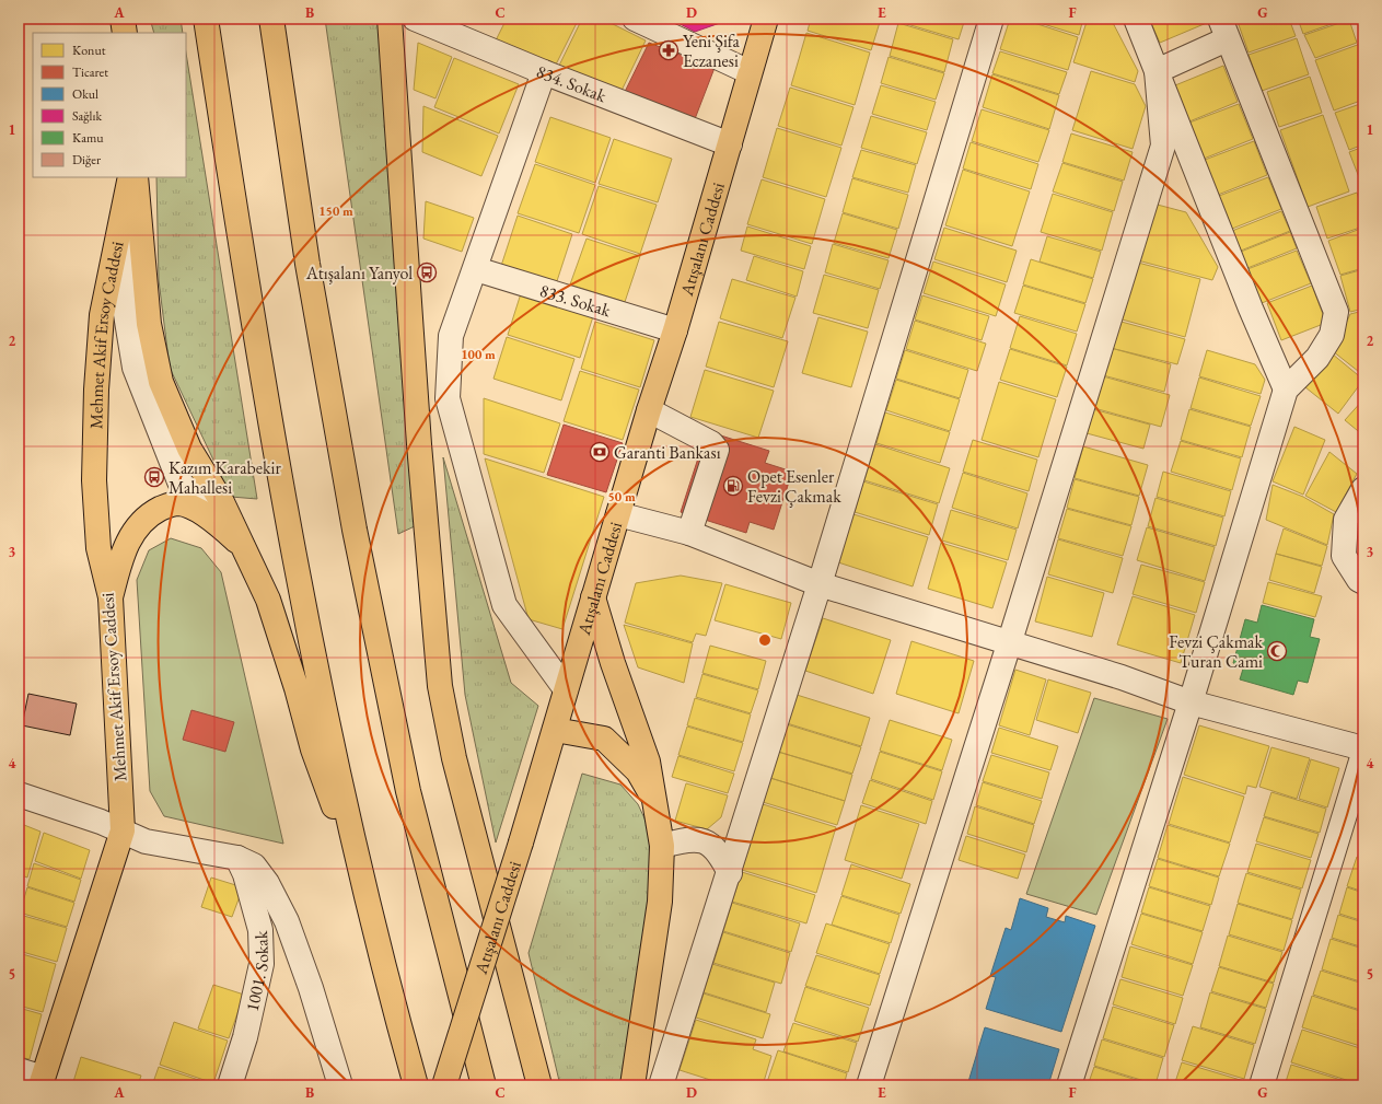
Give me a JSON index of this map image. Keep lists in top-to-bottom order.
{
  "streets": {
    "main road": ["Atışalanı Caddesi", "Mehmet Akif Ersoy Caddesi"],
    "street": ["834. Sokak", "833. Sokak", "1001. Sokak"]
  },
  "crossings": [
    ["834. Sokak", "Atışalanı Caddesi"],
    ["Atışalanı Caddesi", "833. Sokak"]
  ],
  "places": {
    "pharmacy": ["Yeni Şifa Eczanesi"],
    "bus stop": ["Atışalanı Yanyol", "Kazım Karabekir Mahallesi"],
    "bank": ["Garanti Bankası"],
    "fuel station": ["Opet Esenler Fevzi Çakmak"],
    "mosque": ["Fevzi Çakmak Turan Cami"]
  },
  "legend": [
    "Konut",
    "Ticaret",
    "Okul",
    "Sağlık",
    "Kamu",
    "Diğer"
  ],
  "grid": {
    "columns": [
      "A",
      "B",
      "C",
      "D",
      "E",
      "F",
      "G"
    ],
    "rows": [
      "1",
      "2",
      "3",
      "4",
      "5"
    ]
  },
  "rings": ["150 m", "100 m", "50 m"]
}
